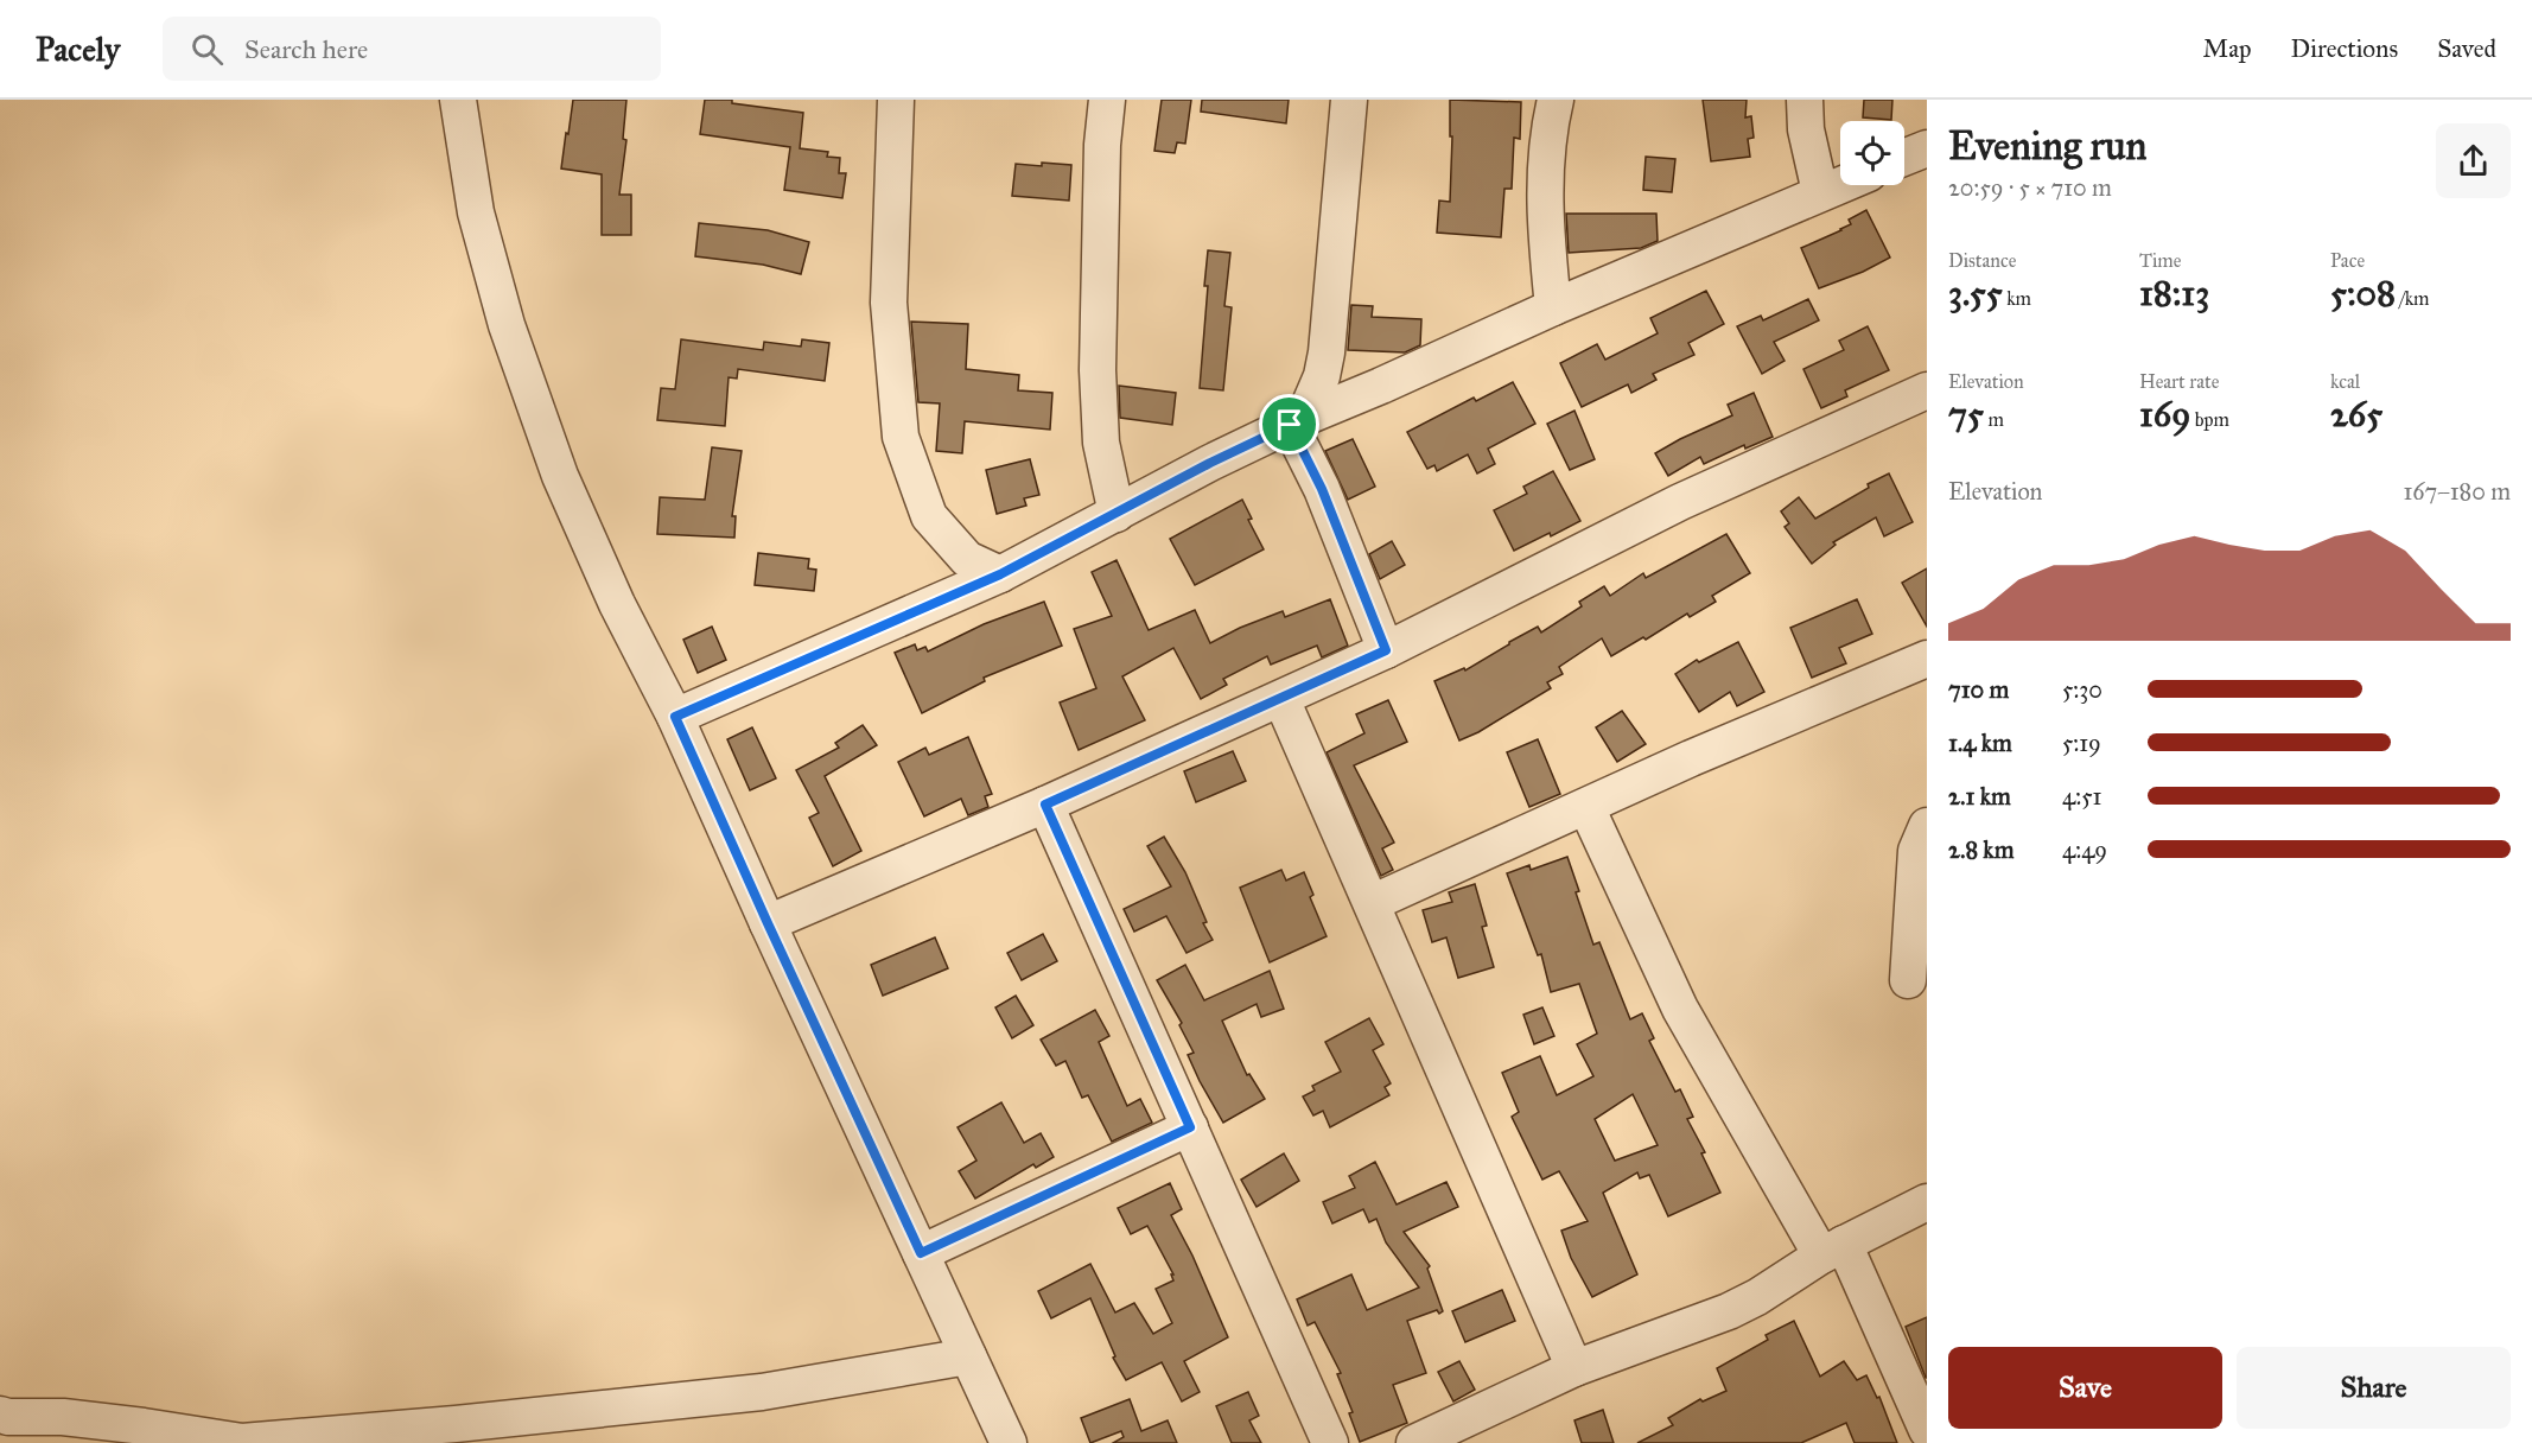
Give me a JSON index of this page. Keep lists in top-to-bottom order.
{
  "page": {
    "header": "Pacely",
    "search": "Search here",
    "nav": ["Map", "Directions", "Saved"],
    "heading": ["Evening run", "20:59 · 5 × 710 m"],
    "stats": [
      ["Distance", "3.55 km"],
      ["Time", "18:13"],
      ["Pace", "5:08 /km"],
      ["Elevation", "75 m"],
      ["Heart rate", "169 bpm"],
      ["kcal", "265"]
    ],
    "chart": ["Elevation", "167–180 m"],
    "list": [
      {
        "name": "710 m",
        "note": "5:30"
      },
      {
        "name": "1.4 km",
        "note": "5:19"
      },
      {
        "name": "2.1 km",
        "note": "4:51"
      },
      {
        "name": "2.8 km",
        "note": "4:49"
      }
    ],
    "buttons": ["Save", "Share"]
  }
}
